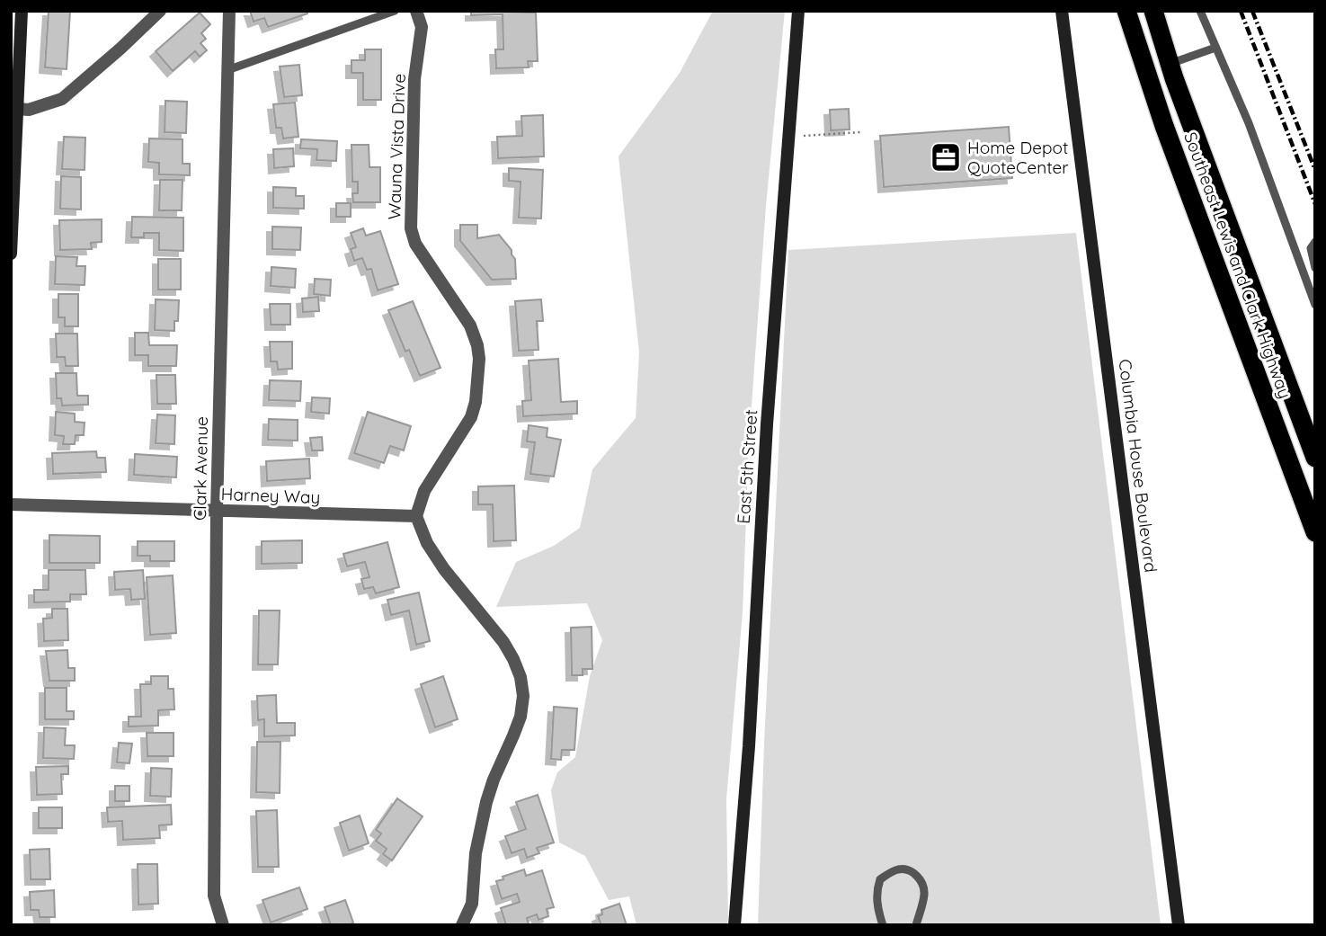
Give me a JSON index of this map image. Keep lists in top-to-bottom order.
{
  "streets": {
    "highway": ["Southeast Lewis and Clark Highway"],
    "street": [
      "Wauna Vista Drive",
      "Columbia House Boulevard",
      "East 5th Street",
      "Clark Avenue",
      "Harney Way"
    ]
  },
  "crossings": [
    ["Wauna Vista Drive", "Harney Way"],
    ["Clark Avenue", "Harney Way"]
  ],
  "places": {
    "office": ["Home Depot QuoteCenter"]
  }
}
